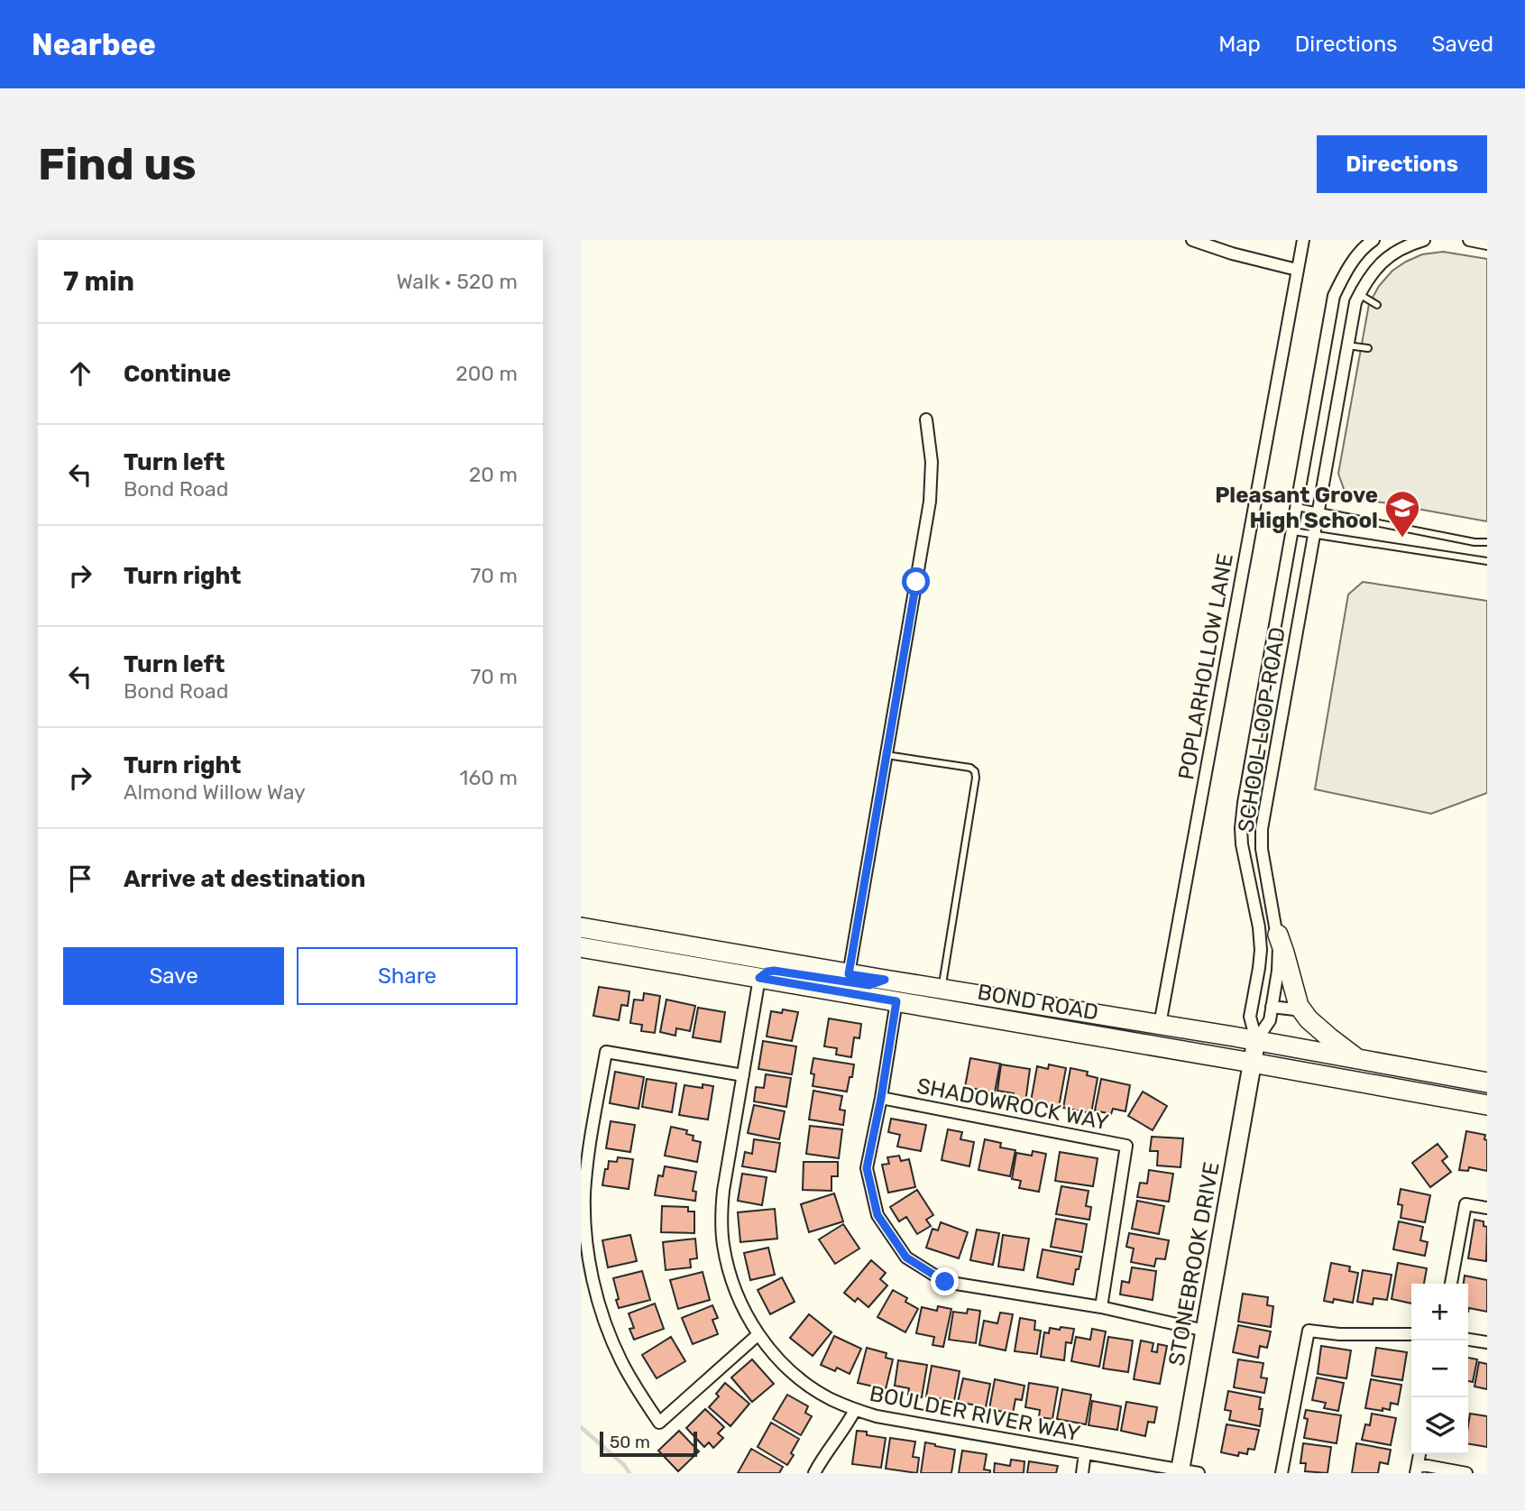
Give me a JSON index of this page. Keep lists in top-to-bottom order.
{
  "streets": {
    "main road": ["BOND ROAD"],
    "street": [
      "POPLARHOLLOW LANE",
      "SCHOOL LOOP ROAD",
      "SHADOWROCK WAY",
      "STONEBROOK DRIVE",
      "BOULDER RIVER WAY"
    ]
  },
  "crossings": [
    ["POPLARHOLLOW LANE", "BOND ROAD"],
    ["SCHOOL LOOP ROAD", "BOND ROAD"],
    ["SCHOOL LOOP ROAD", "STONEBROOK DRIVE"],
    ["BOND ROAD", "STONEBROOK DRIVE"],
    ["BOND ROAD", "BOULDER RIVER WAY"],
    ["STONEBROOK DRIVE", "BOULDER RIVER WAY"]
  ],
  "places": {
    "school or university": ["Pleasant Grove High School"]
  },
  "scale_bar": "50 m",
  "page": {
    "header": "Nearbee",
    "nav": ["Map", "Directions", "Saved"],
    "buttons": [
      "Directions",
      ["Save", "Share"]
    ],
    "title": "Find us",
    "heading": ["7 min", "Walk · 520 m"],
    "list": [
      ["Continue", "200 m"],
      ["Turn left", "Bond Road", "20 m"],
      ["Turn right", "70 m"],
      ["Turn left", "Bond Road", "70 m"],
      ["Turn right", "Almond Willow Way", "160 m"],
      "Arrive at destination"
    ],
    "map_buttons": ["+", "−"],
    "scale": "50 m"
  }
}
